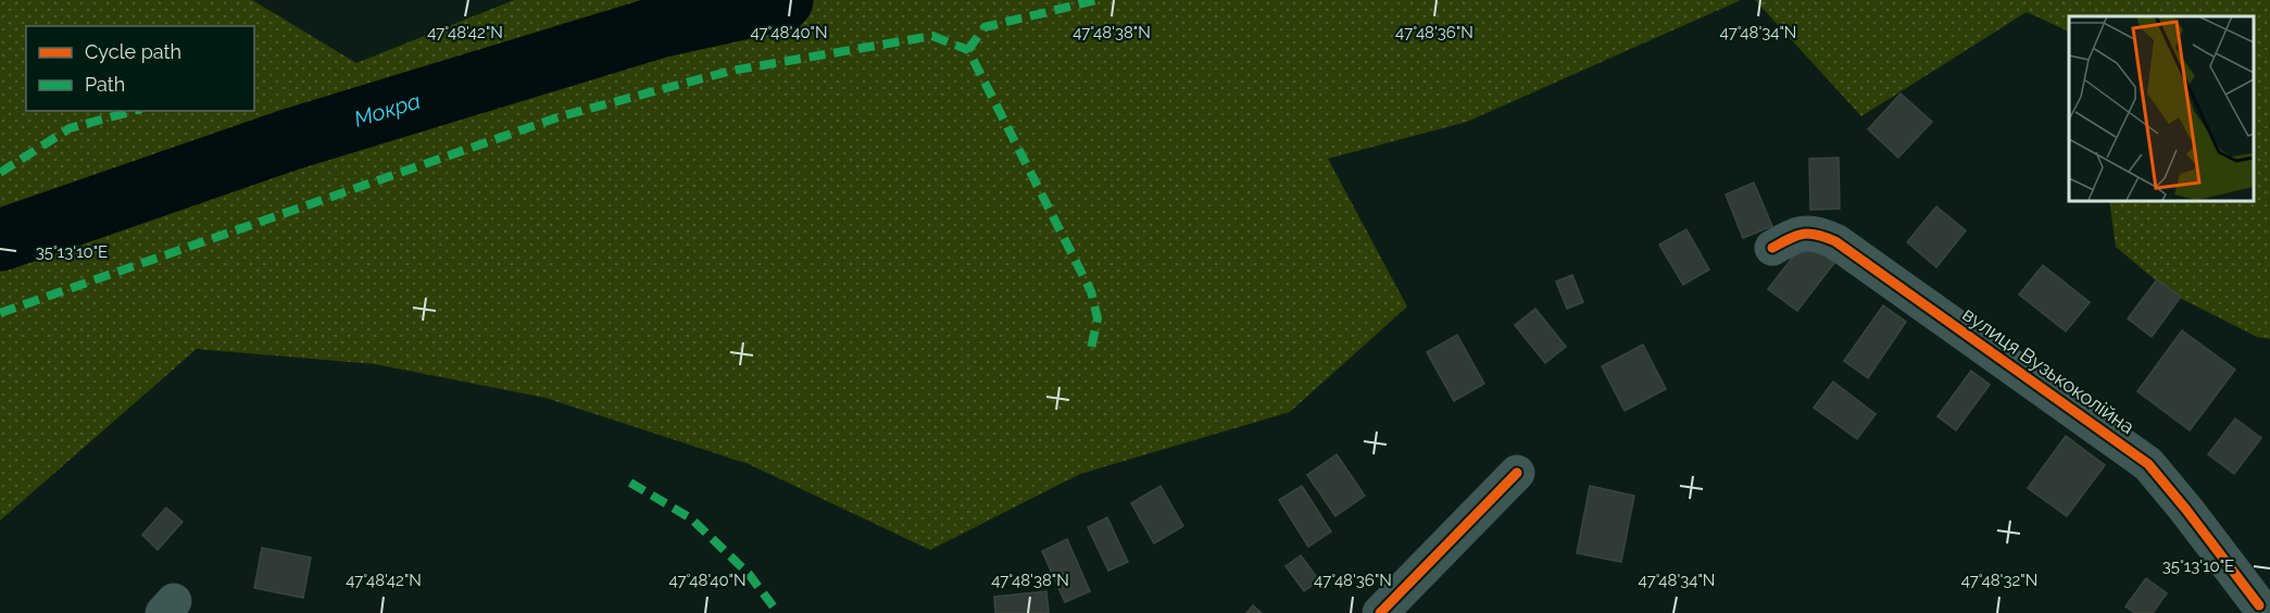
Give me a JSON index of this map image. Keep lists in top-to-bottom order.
{
  "streets": {
    "street": ["вулиця Вузькоколійна"]
  },
  "water": ["Мокра"],
  "legend": ["Cycle path", "Path"],
  "coordinates": [
    "47°48'42\"N",
    "47°48'40\"N",
    "47°48'38\"N",
    "47°48'36\"N",
    "47°48'34\"N",
    "35°13'10\"E",
    "47°48'32\"N"
  ]
}
